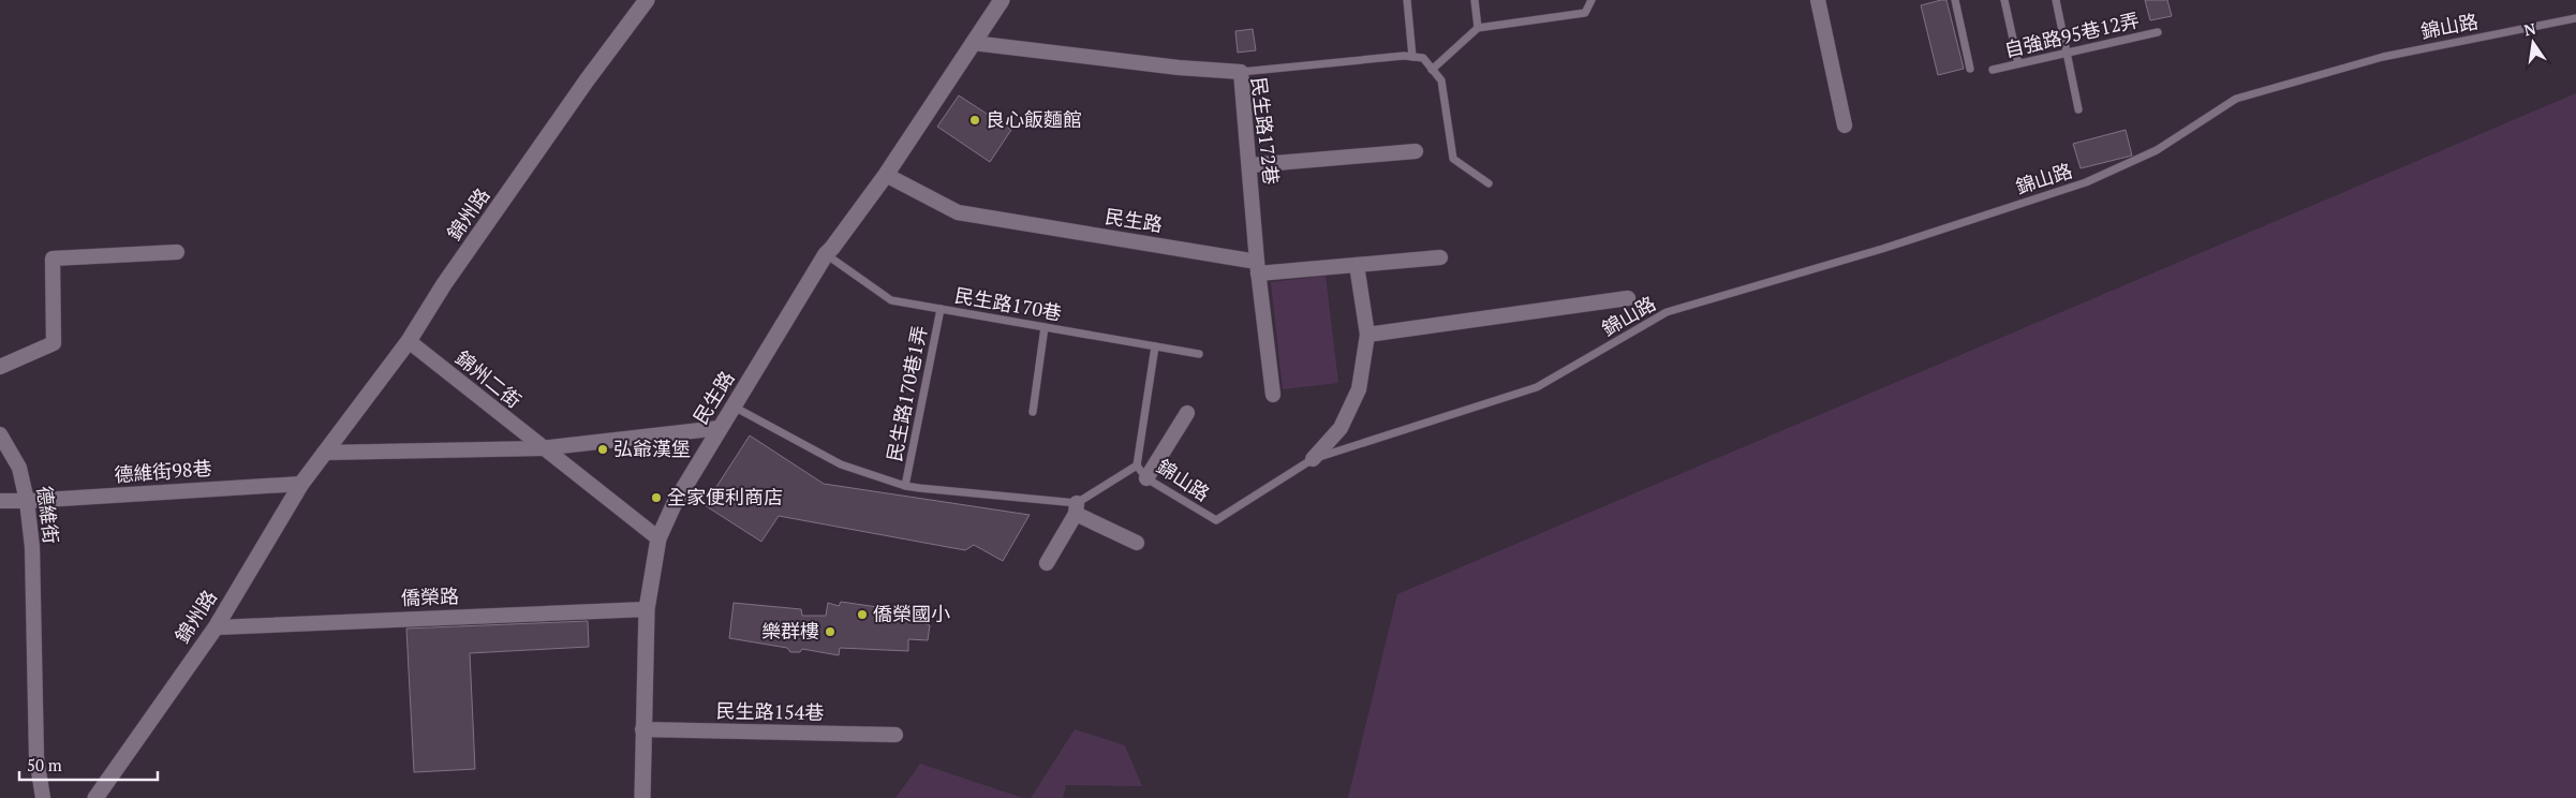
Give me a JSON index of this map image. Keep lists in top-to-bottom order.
{
  "streets": {
    "street": [
      "民生路172巷",
      "錦州路",
      "民生路",
      "錦州二街",
      "德維街98巷",
      "德維街",
      "僑榮路",
      "民生路154巷"
    ],
    "lane": [
      "錦山路",
      "自強路95巷12弄",
      "民生路170巷",
      "民生路170巷1弄"
    ]
  },
  "crossings": [
    ["民生路172巷", "民生路"],
    ["錦州路", "錦州二街"],
    ["錦州路", "德維街98巷"],
    ["錦州路", "僑榮路"],
    ["民生路", "民生路170巷"],
    ["民生路", "僑榮路"],
    ["民生路", "民生路154巷"],
    ["民生路170巷", "民生路170巷1弄"],
    ["德維街98巷", "德維街"]
  ],
  "places": [
    "良心飯麵館",
    "弘爺漢堡",
    "全家便利商店",
    "僑榮國小",
    "樂群樓"
  ],
  "scale_bar": "50 m",
  "north": "top"
}
